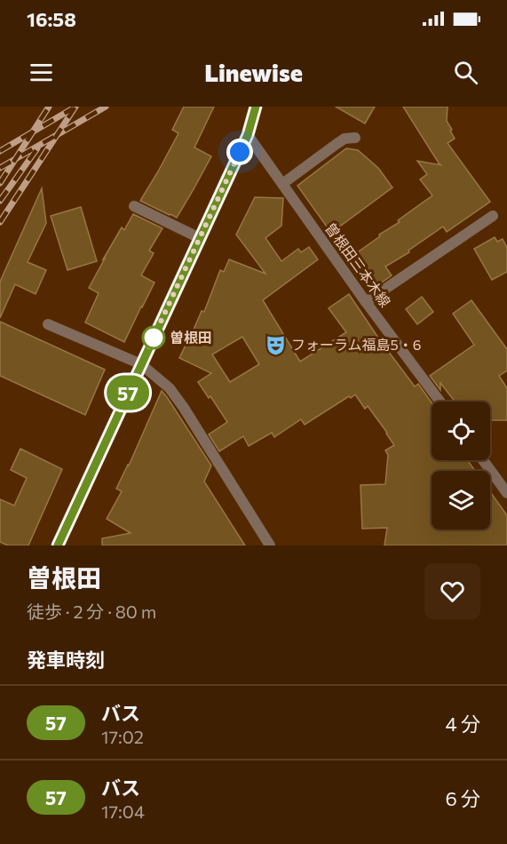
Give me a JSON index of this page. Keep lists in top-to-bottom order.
{
  "streets": {
    "street": ["曽根田三本木線"]
  },
  "places": {
    "other": ["曽根田"],
    "theatre": ["フォーラム福島5・6"]
  },
  "lines": ["bus line 57"],
  "page": {
    "status": "16:58",
    "header": "Linewise",
    "on_map": "57",
    "heading": [
      ["曽根田", "徒歩 · 2 分 · 80 m"],
      "発車時刻"
    ],
    "list": [
      {
        "mark": "57",
        "name": "バス",
        "note": "17:02",
        "value": "4 分"
      },
      {
        "mark": "57",
        "name": "バス",
        "note": "17:04",
        "value": "6 分"
      }
    ]
  }
}
